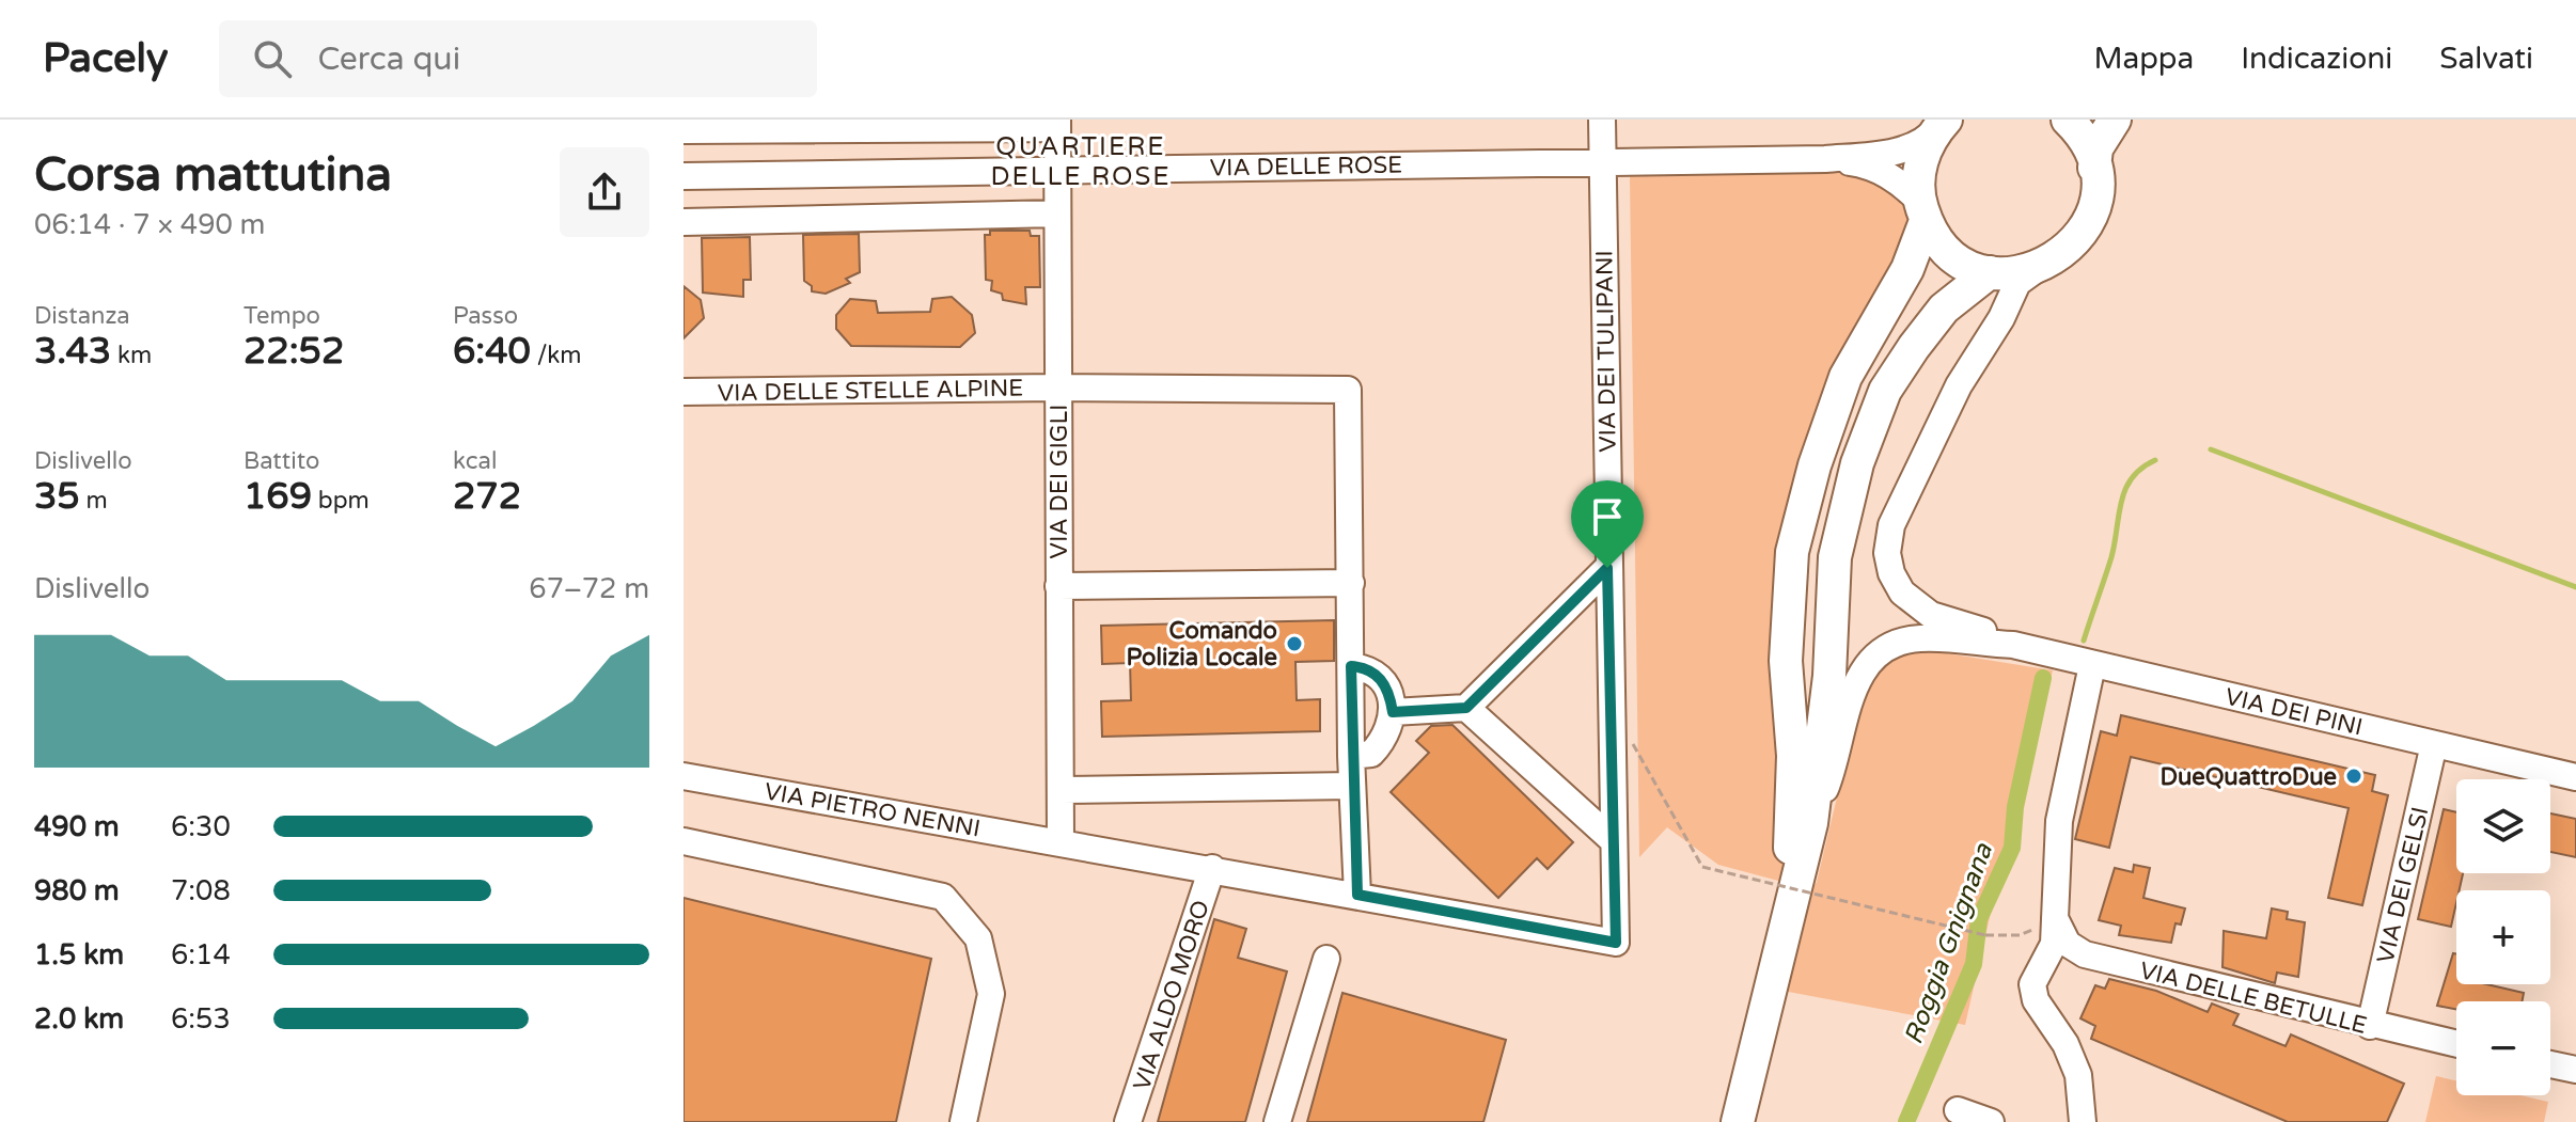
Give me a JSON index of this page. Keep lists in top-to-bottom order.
{
  "streets": {
    "street": [
      "VIA DELLE ROSE",
      "VIA DEI TULIPANI",
      "VIA DELLE STELLE ALPINE",
      "VIA DEI GIGLI",
      "VIA DEI PINI",
      "VIA PIETRO NENNI",
      "VIA DEI GELSI",
      "VIA ALDO MORO",
      "VIA DELLE BETULLE"
    ]
  },
  "crossings": [
    ["VIA DELLE ROSE", "VIA DEI TULIPANI"],
    ["VIA DELLE ROSE", "VIA DEI GIGLI"],
    ["VIA DEI TULIPANI", "VIA PIETRO NENNI"],
    ["VIA DELLE STELLE ALPINE", "VIA DEI GIGLI"],
    ["VIA DEI GIGLI", "VIA PIETRO NENNI"],
    ["VIA DEI PINI", "VIA DEI GELSI"],
    ["VIA PIETRO NENNI", "VIA ALDO MORO"],
    ["VIA DEI GELSI", "VIA DELLE BETULLE"]
  ],
  "districts": ["QUARTIERE DELLE ROSE"],
  "water": ["Roggia Gnignana"],
  "places": ["Comando Polizia Locale", "DueQuattroDue"],
  "page": {
    "header": "Pacely",
    "search": "Cerca qui",
    "nav": ["Mappa", "Indicazioni", "Salvati"],
    "heading": ["Corsa mattutina", "06:14 · 7 × 490 m"],
    "stats": [
      ["Distanza", "3.43 km"],
      ["Tempo", "22:52"],
      ["Passo", "6:40 /km"],
      ["Dislivello", "35 m"],
      ["Battito", "169 bpm"],
      ["kcal", "272"]
    ],
    "chart": ["Dislivello", "67–72 m"],
    "map_buttons": ["+", "−"],
    "list": [
      {
        "name": "490 m",
        "note": "6:30"
      },
      {
        "name": "980 m",
        "note": "7:08"
      },
      {
        "name": "1.5 km",
        "note": "6:14"
      },
      {
        "name": "2.0 km",
        "note": "6:53"
      }
    ]
  }
}
